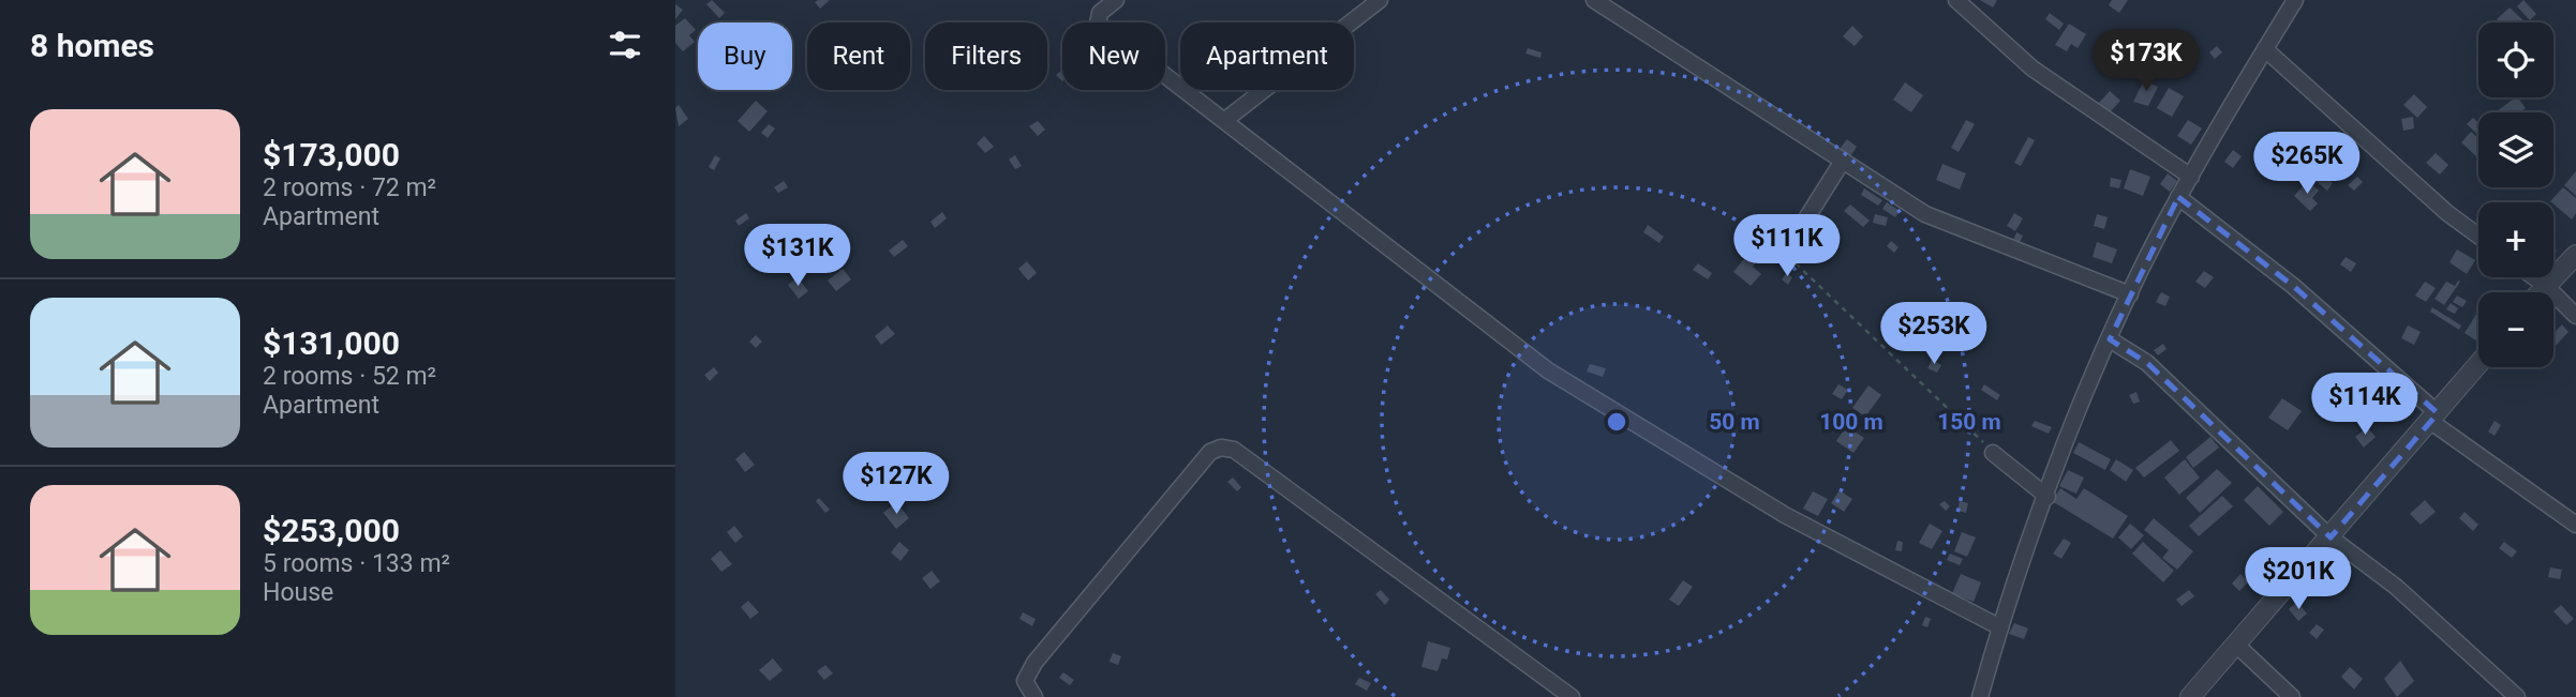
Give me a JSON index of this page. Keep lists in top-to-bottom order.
{
  "page": {
    "heading": "8 homes",
    "map_buttons": ["+", "−"],
    "chip": [
      "Buy",
      "Rent",
      "Filters",
      "New",
      "Apartment"
    ],
    "price": [
      "$173K",
      "$265K",
      "$111K",
      "$131K",
      "$253K",
      "$114K",
      "$127K",
      "$201K"
    ],
    "list": [
      {
        "name": "$173,000",
        "note": "2 rooms · 72 m² · Apartment"
      },
      {
        "name": "$131,000",
        "note": "2 rooms · 52 m² · Apartment"
      },
      {
        "name": "$253,000",
        "note": "5 rooms · 133 m² · House"
      }
    ]
  },
  "rings": ["50 m", "100 m", "150 m"]
}
